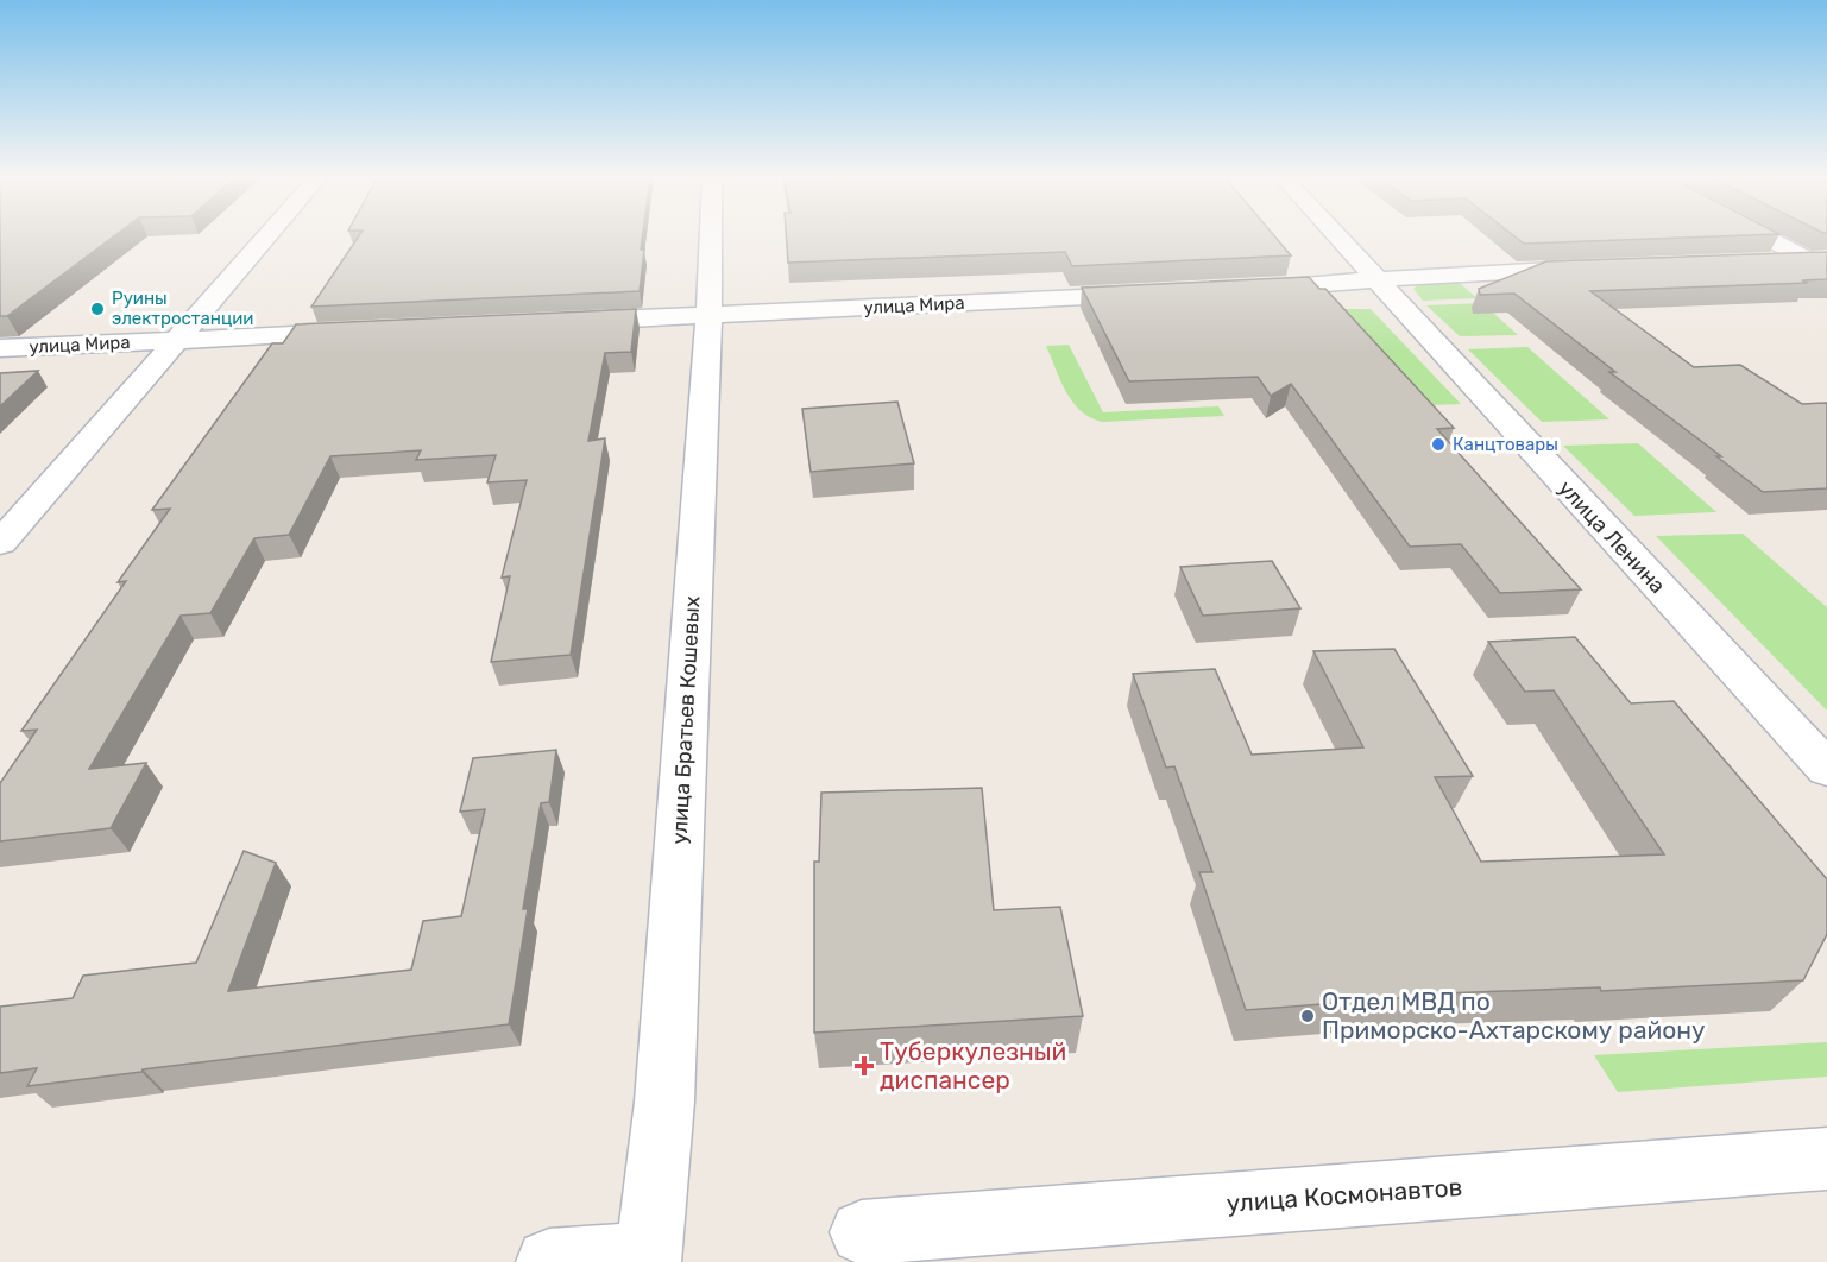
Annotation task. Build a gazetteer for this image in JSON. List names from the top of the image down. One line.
{"streets":{"street":["улица Мира","улица Ленина","улица Братьев Кошевых","улица Космонавтов"]},"crossings":[["улица Мира","улица Братьев Кошевых"]],"places":{"other":["Руины электростанции","Канцтовары","Отдел МВД по Приморско-Ахтарскому району"],"health":["Туберкулезный диспансер"]}}
